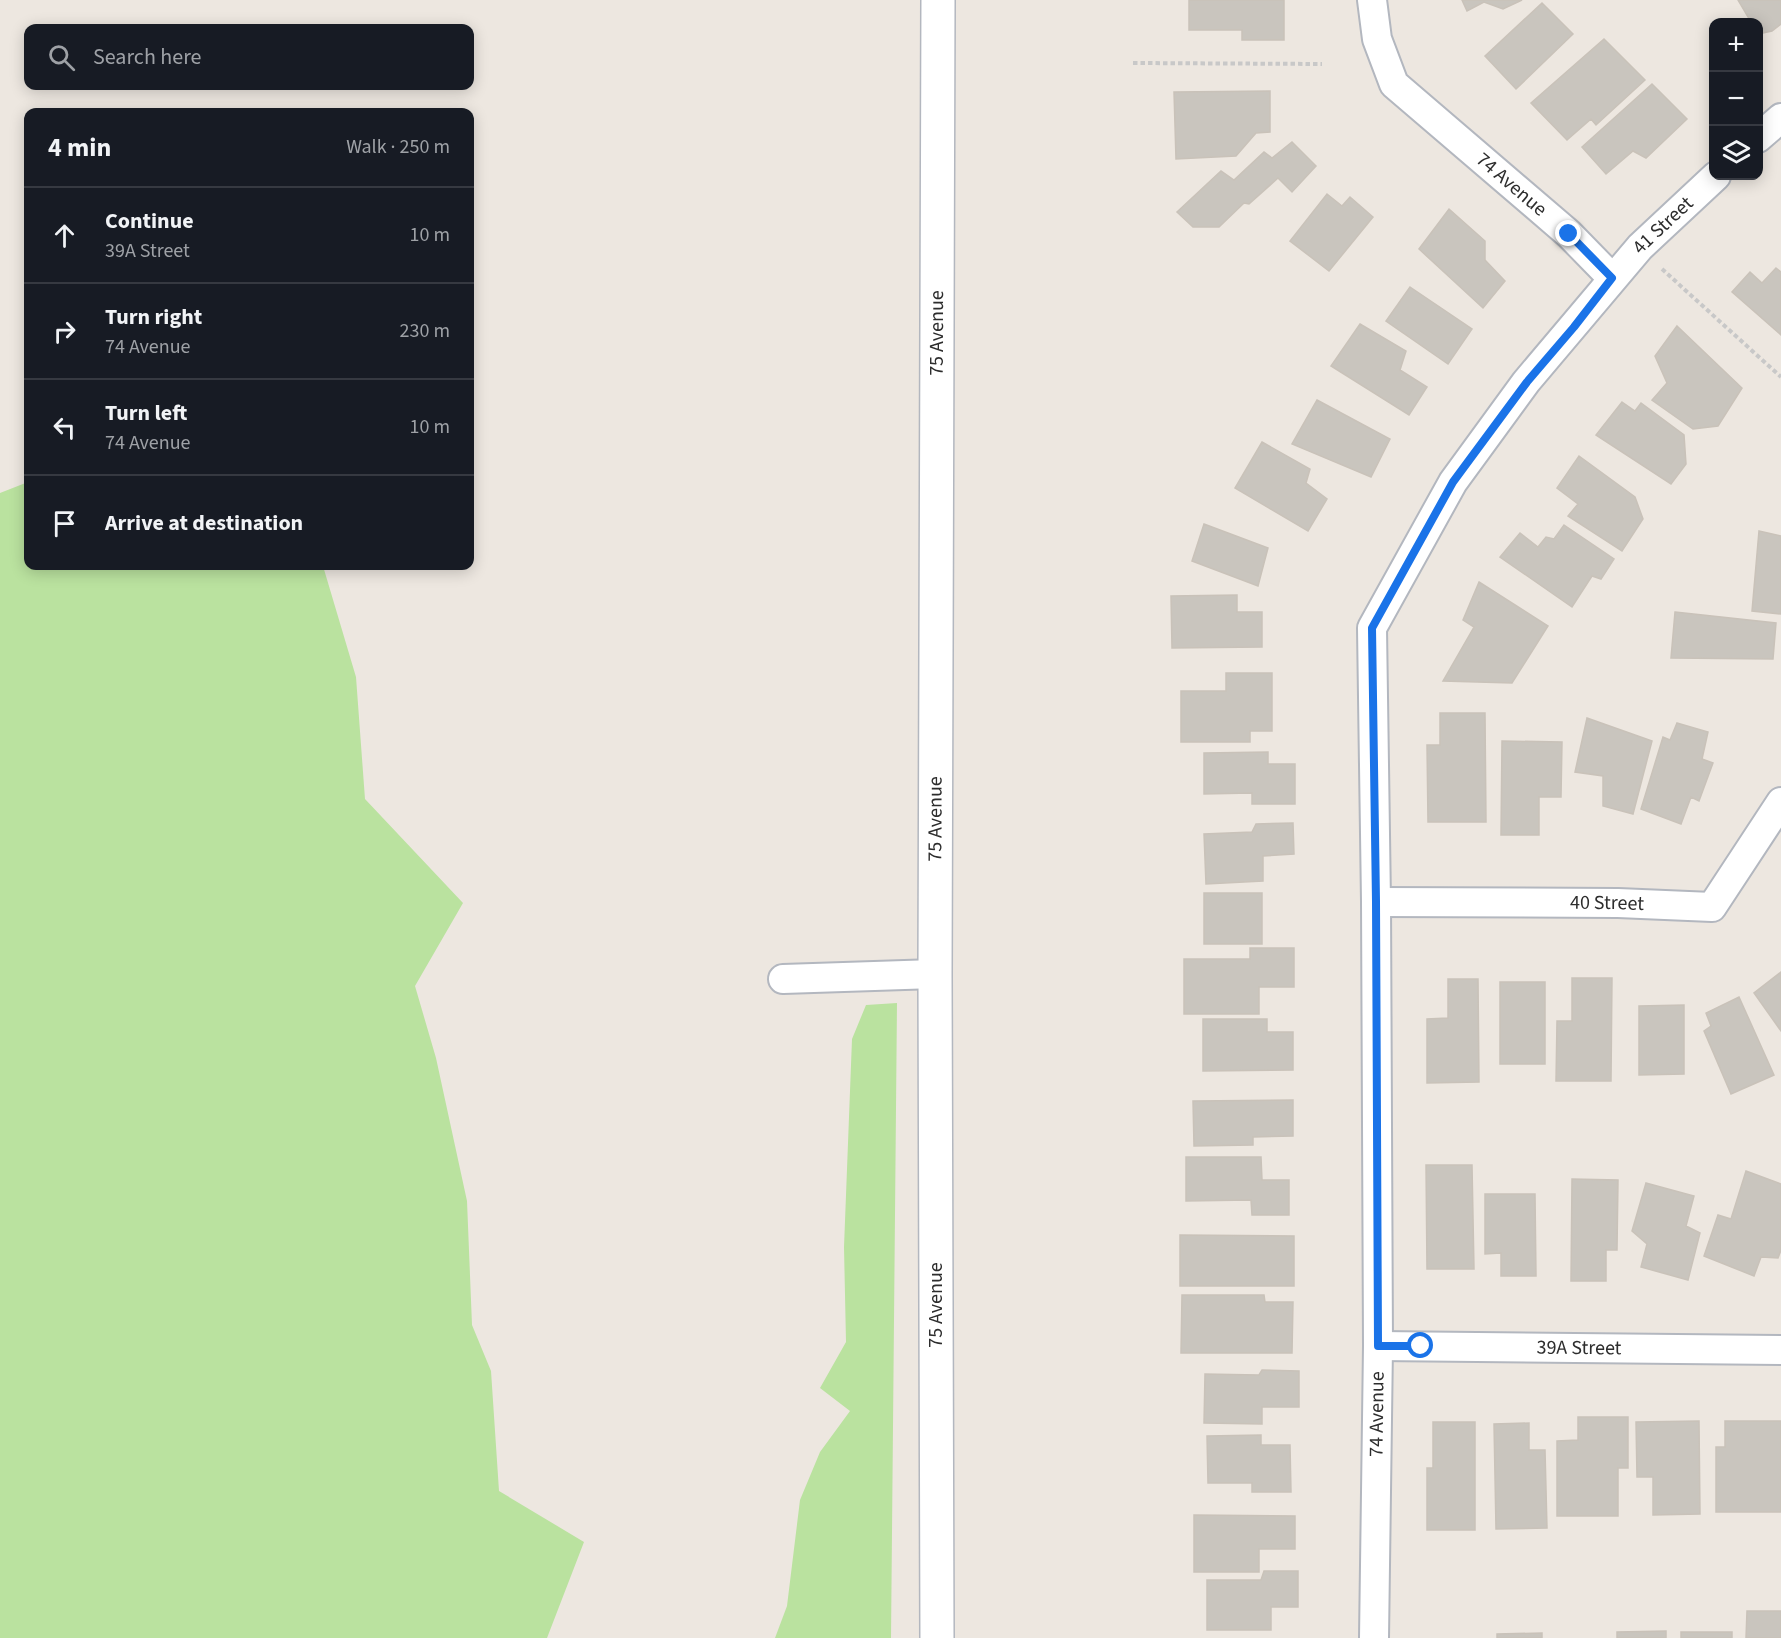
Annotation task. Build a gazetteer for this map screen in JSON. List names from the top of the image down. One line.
{"streets":{"main road":["75 Avenue"],"street":["74 Avenue","41 Street","40 Street","39A Street"]},"crossings":[["74 Avenue","41 Street"],["74 Avenue","40 Street"],["74 Avenue","39A Street"]],"page":{"map_buttons":["+","−"],"search":"Search here","heading":["4 min","Walk · 250 m"],"list":[["Continue","39A Street","10 m"],["Turn right","74 Avenue","230 m"],["Turn left","74 Avenue","10 m"],"Arrive at destination"]}}
